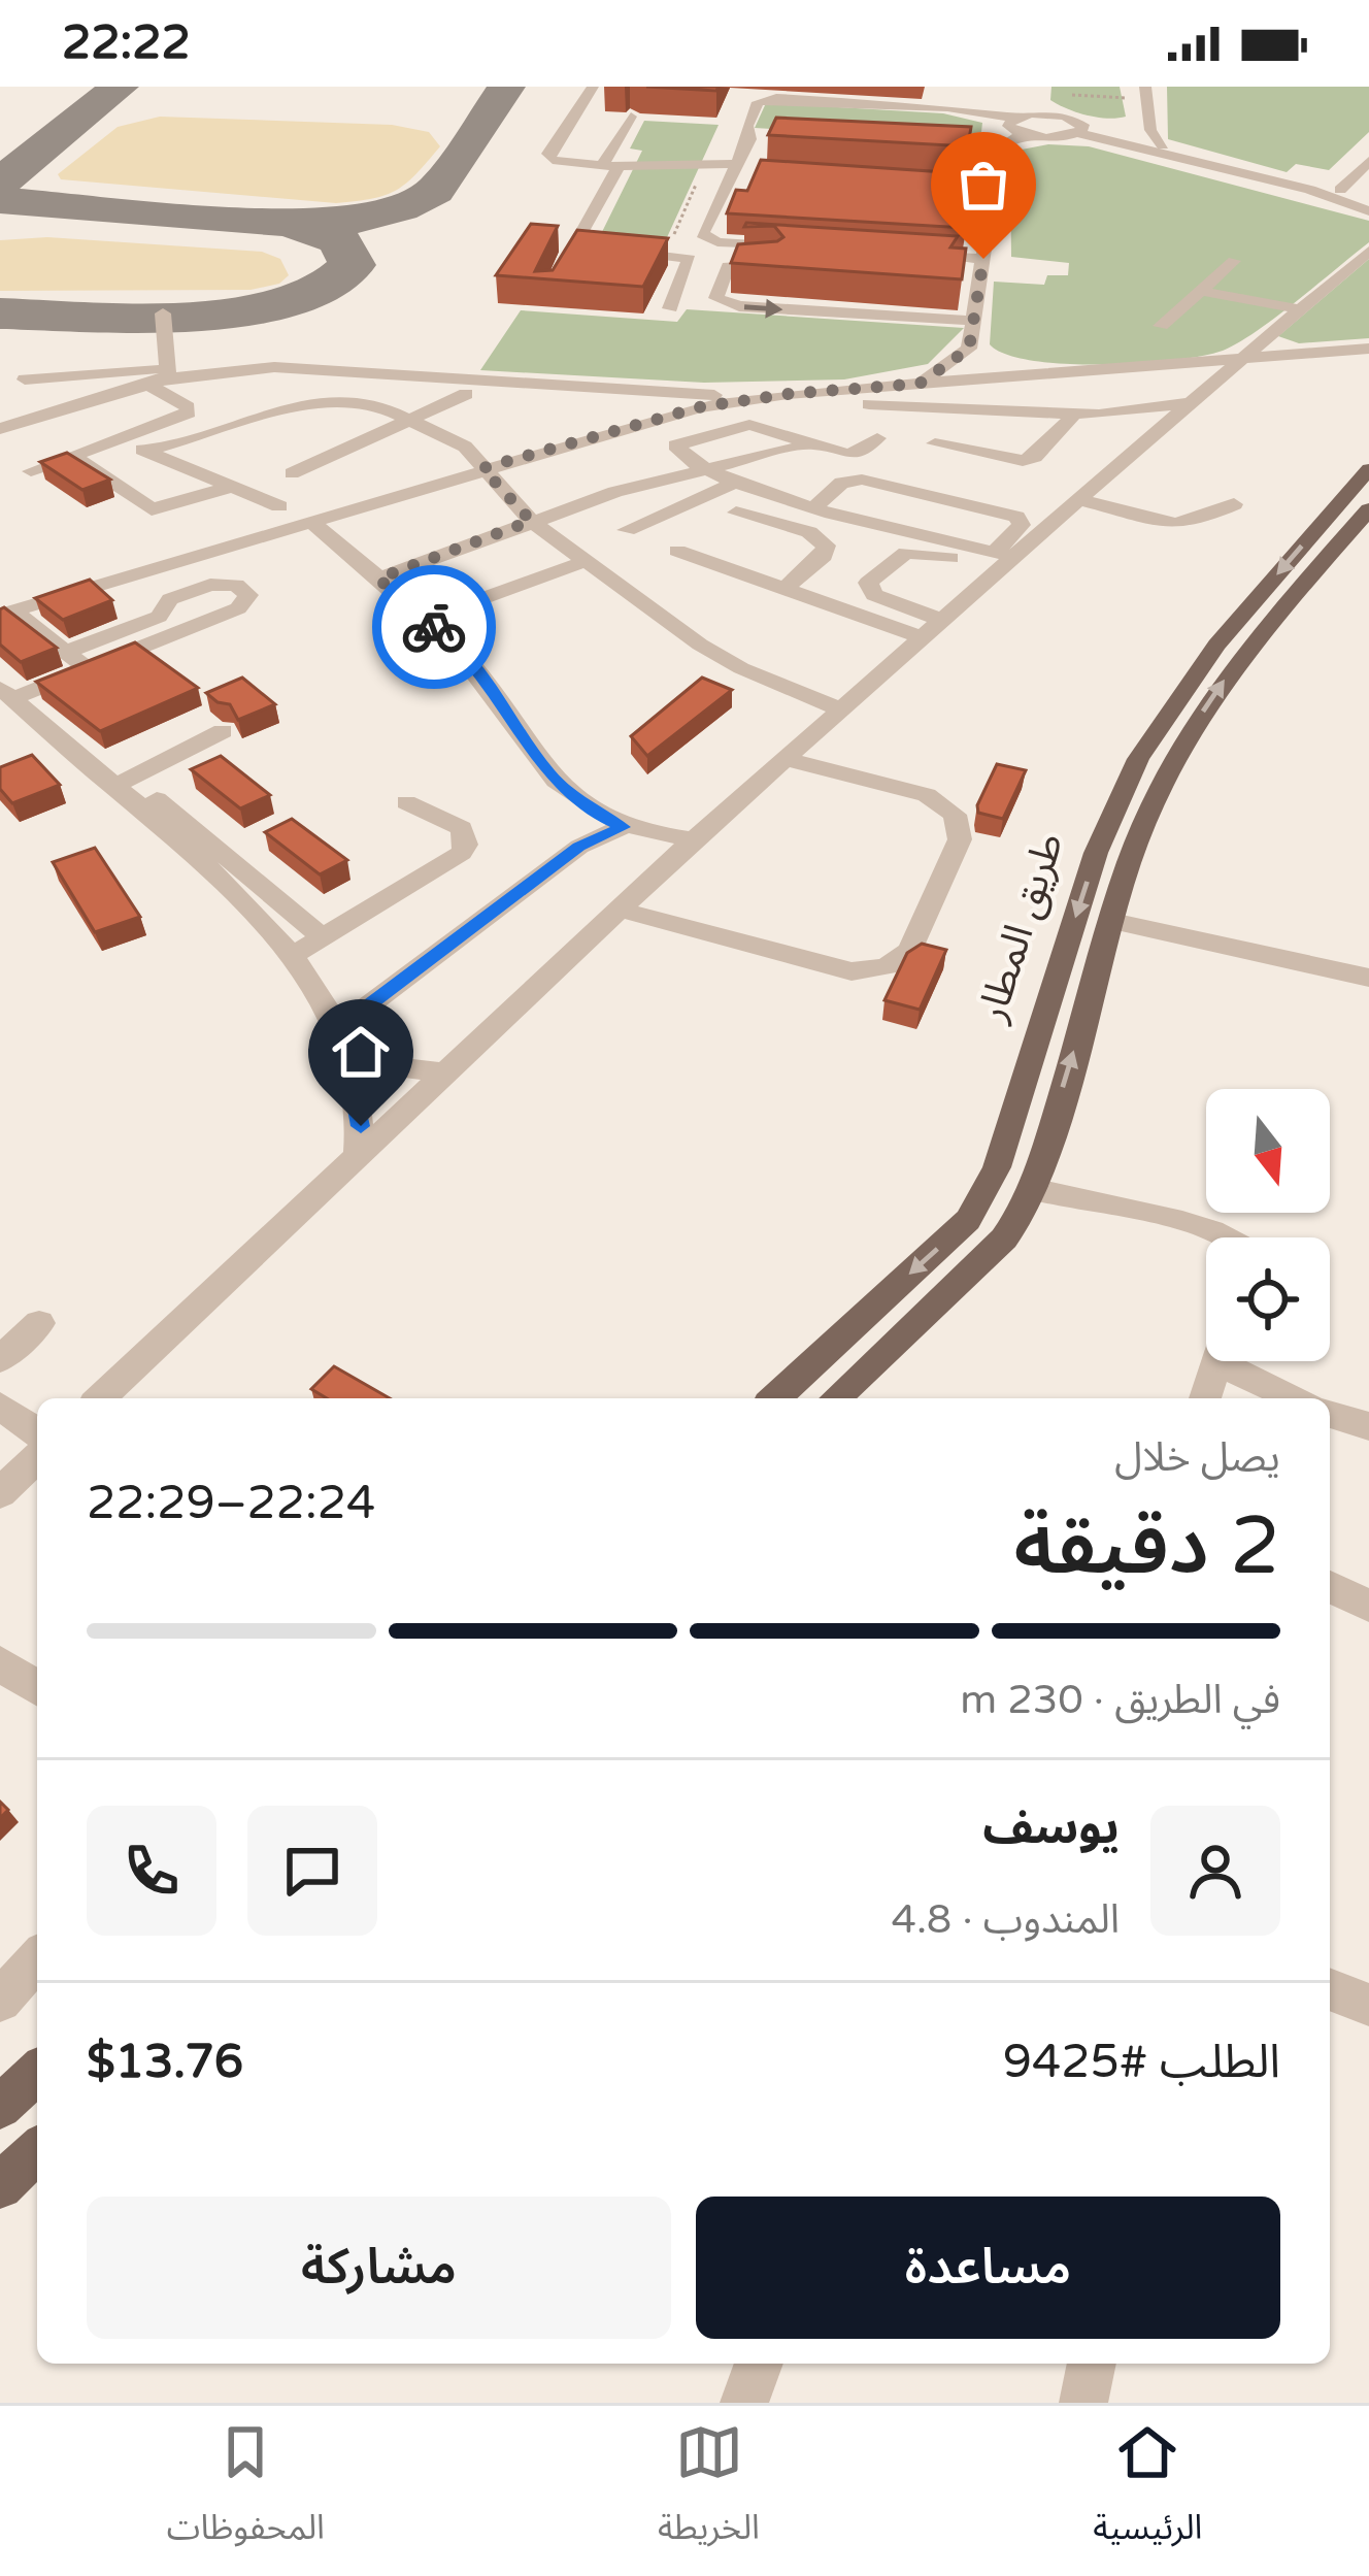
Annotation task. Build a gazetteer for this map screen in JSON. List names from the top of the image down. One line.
{"streets":{"main road":["طريق المطار"]},"north":"bottom","page":{"status":"22:22","heading":["2 دقيقة","يصل خلال","22:24–22:29"],"panel":["يوسف","المندوب · 4.8","الطلب #9425","$13.76"],"bar":"في الطريق · 230 m","buttons":["مساعدة","مشاركة"],"tabs":["الرئيسية","الخريطة","المحفوظات"]}}
